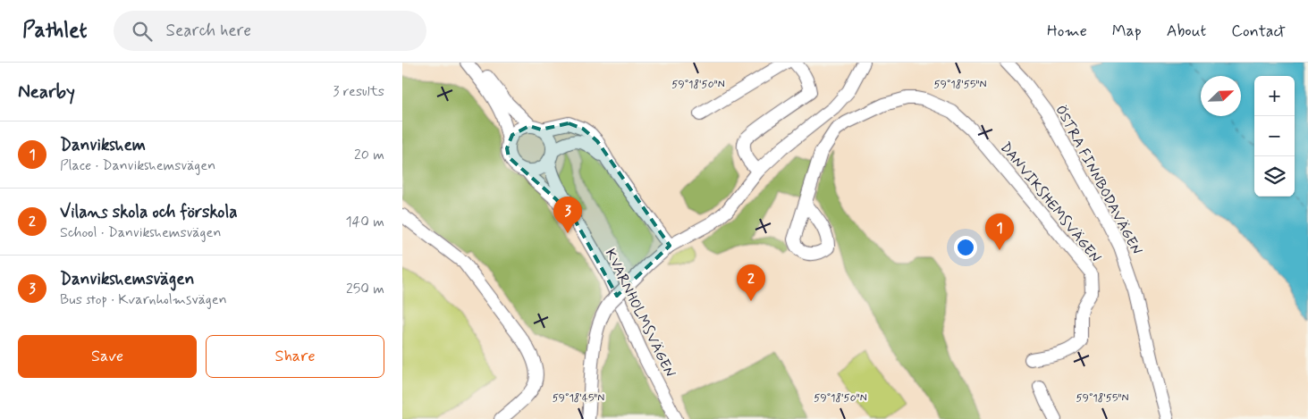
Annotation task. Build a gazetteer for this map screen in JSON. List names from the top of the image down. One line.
{"streets":{"street":["ÖSTRA FINNBODAVÄGEN","DANVIKSHEMSVÄGEN","KVARNHOLMSVÄGEN"]},"north":"top right","page":{"header":"Pathlet","search":"Search here","nav":["Home","Map","About","Contact"],"heading":["Nearby","3 results"],"map_buttons":["+","−"],"list":[{"mark":"1","name":"Danvikshem","note":"Place · Danvikshemsvägen","value":"20 m"},{"mark":"2","name":"Vilans skola och förskola","note":"School · Danvikshemsvägen","value":"140 m"},{"mark":"3","name":"Danvikshemsvägen","note":"Bus stop · Kvarnholmsvägen","value":"250 m"}],"pins":["3","1","2"],"buttons":["Save","Share"]},"coordinates":["59°18'50\"N","59°18'55\"N","59°18'45\"N"]}
